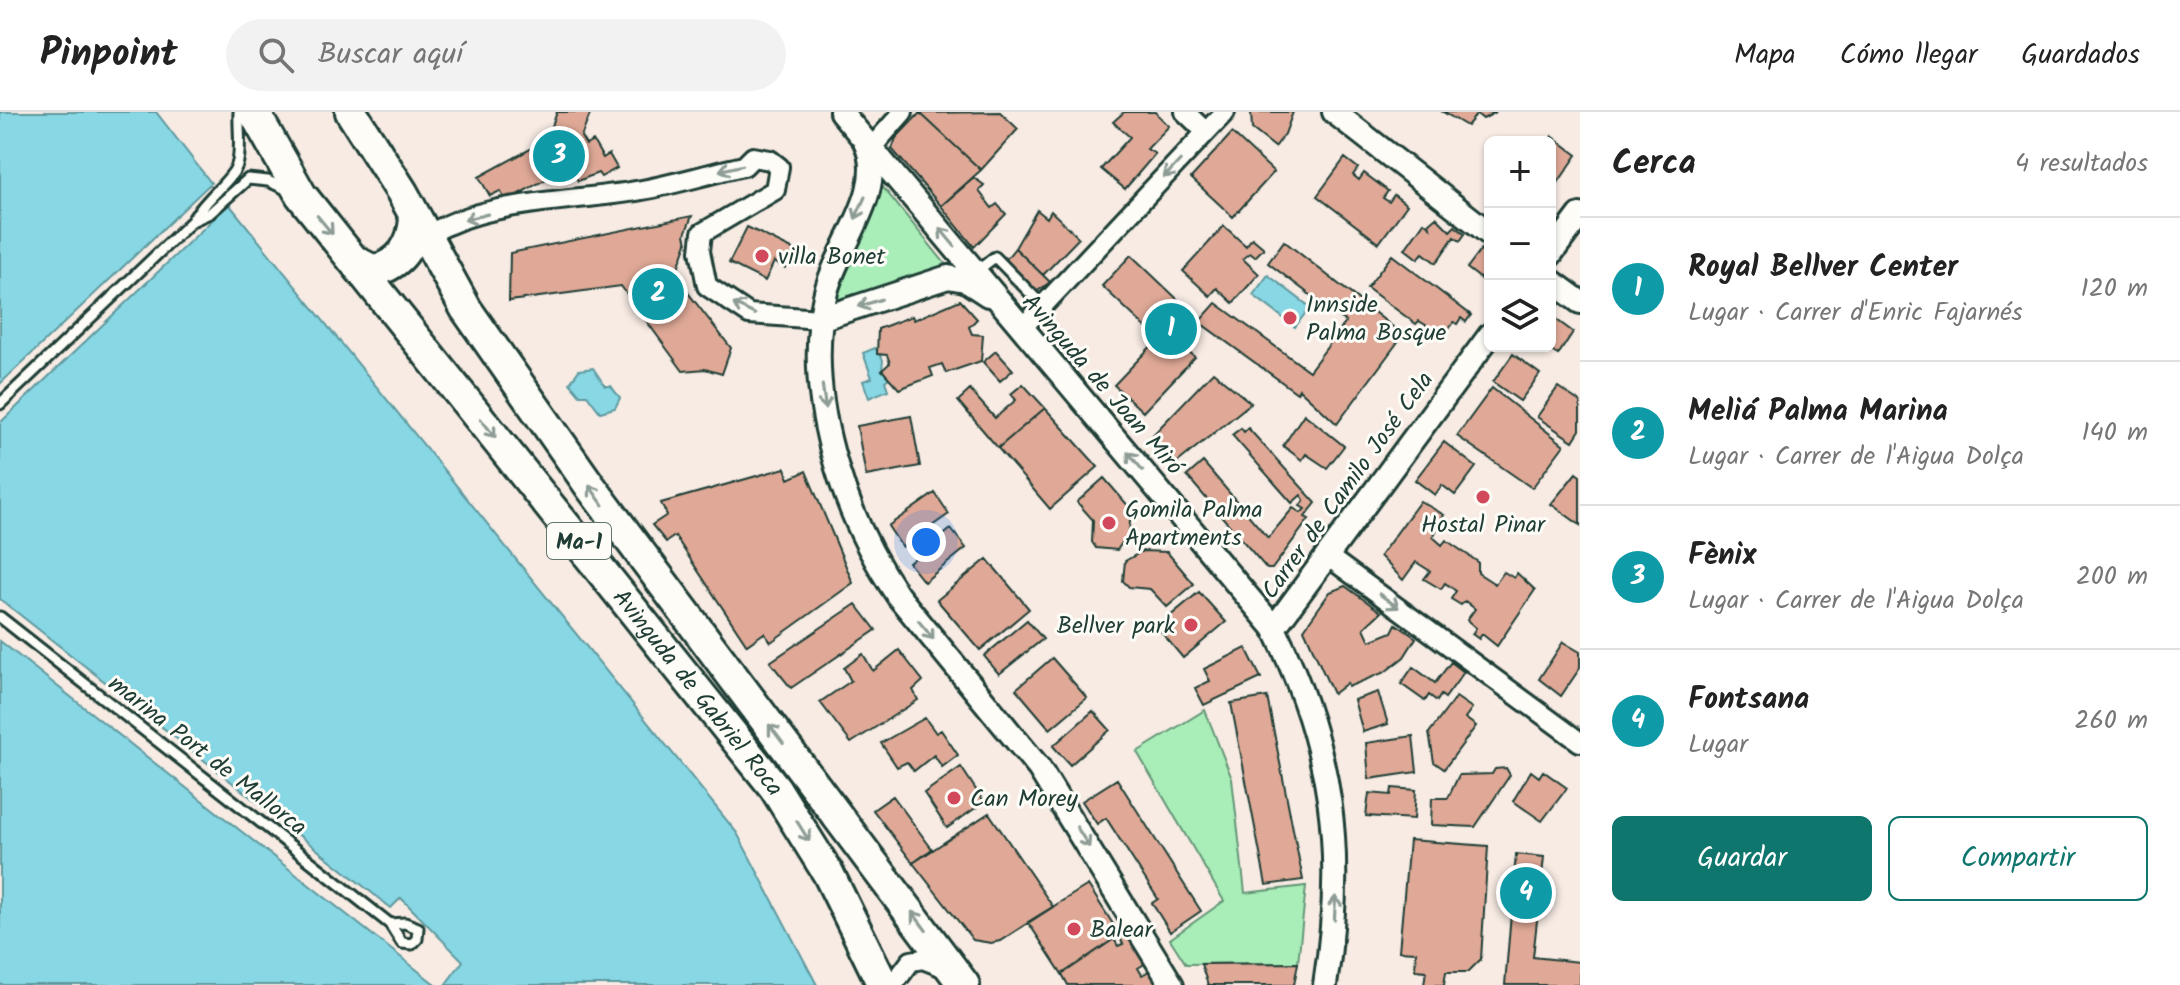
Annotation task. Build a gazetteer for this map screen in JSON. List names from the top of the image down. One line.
{"streets":{"highway":["Ma-1","Avinguda de Gabriel Roca"],"street":["Avinguda de Joan Miró","Carrer de Camilo José Cela"],"lane":["marina Port de Mallorca"]},"crossings":[["Avinguda de Joan Miró","Carrer de Camilo José Cela"]],"one_way":["Avinguda de Joan Miró"],"places":["villa Bonet","Innside Palma Bosque","Hostal Pinar","Gomila Palma Apartments","Bellver park","Can Morey","Balear"],"page":{"header":"Pinpoint","search":"Buscar aquí","nav":["Mapa","Cómo llegar","Guardados"],"heading":["Cerca","4 resultados"],"pins":["3","2","1","4"],"map_buttons":["+","−"],"list":[{"mark":"1","name":"Royal Bellver Center","note":"Lugar · Carrer d'Enric Fajarnés","value":"120 m"},{"mark":"2","name":"Meliá Palma Marina","note":"Lugar · Carrer de l'Aigua Dolça","value":"140 m"},{"mark":"3","name":"Fènix","note":"Lugar · Carrer de l'Aigua Dolça","value":"200 m"},{"mark":"4","name":"Fontsana","note":"Lugar","value":"260 m"}],"buttons":["Guardar","Compartir"]}}
